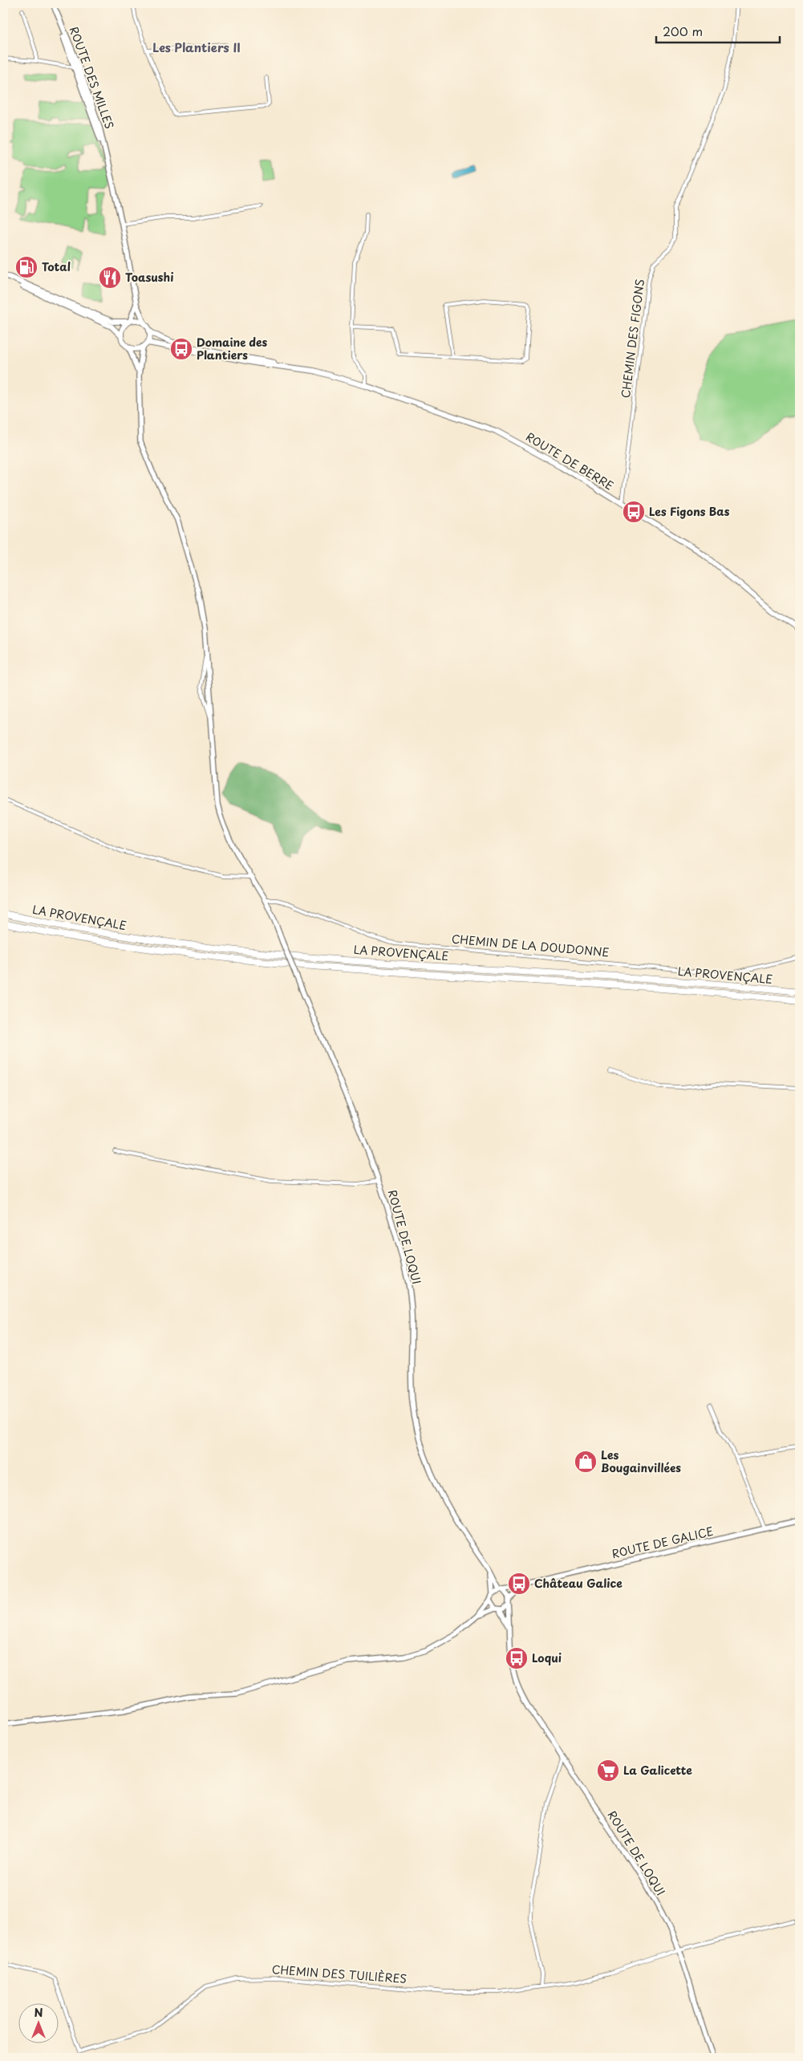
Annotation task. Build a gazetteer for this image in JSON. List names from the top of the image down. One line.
{"streets":{"highway":["LA PROVENÇALE"],"main road":["ROUTE DE BERRE"],"street":["ROUTE DES MILLES","CHEMIN DES FIGONS","CHEMIN DE LA DOUDONNE","ROUTE DE LOQUI","ROUTE DE GALICE","CHEMIN DES TUILIÈRES"]},"crossings":[["ROUTE DES MILLES","ROUTE DE BERRE"],["CHEMIN DES FIGONS","ROUTE DE BERRE"],["CHEMIN DE LA DOUDONNE","ROUTE DE LOQUI"],["ROUTE DE LOQUI","CHEMIN DES TUILIÈRES"]],"districts":["Les Plantiers II"],"places":{"fuel station":["Total"],"restaurant":["Toasushi"],"bus stop":["Domaine des Plantiers","Les Figons Bas","Château Galice","Loqui"],"shop":["Les Bougainvillées"],"supermarket":["La Galicette"]},"scale_bar":"200 m","north":"top"}
